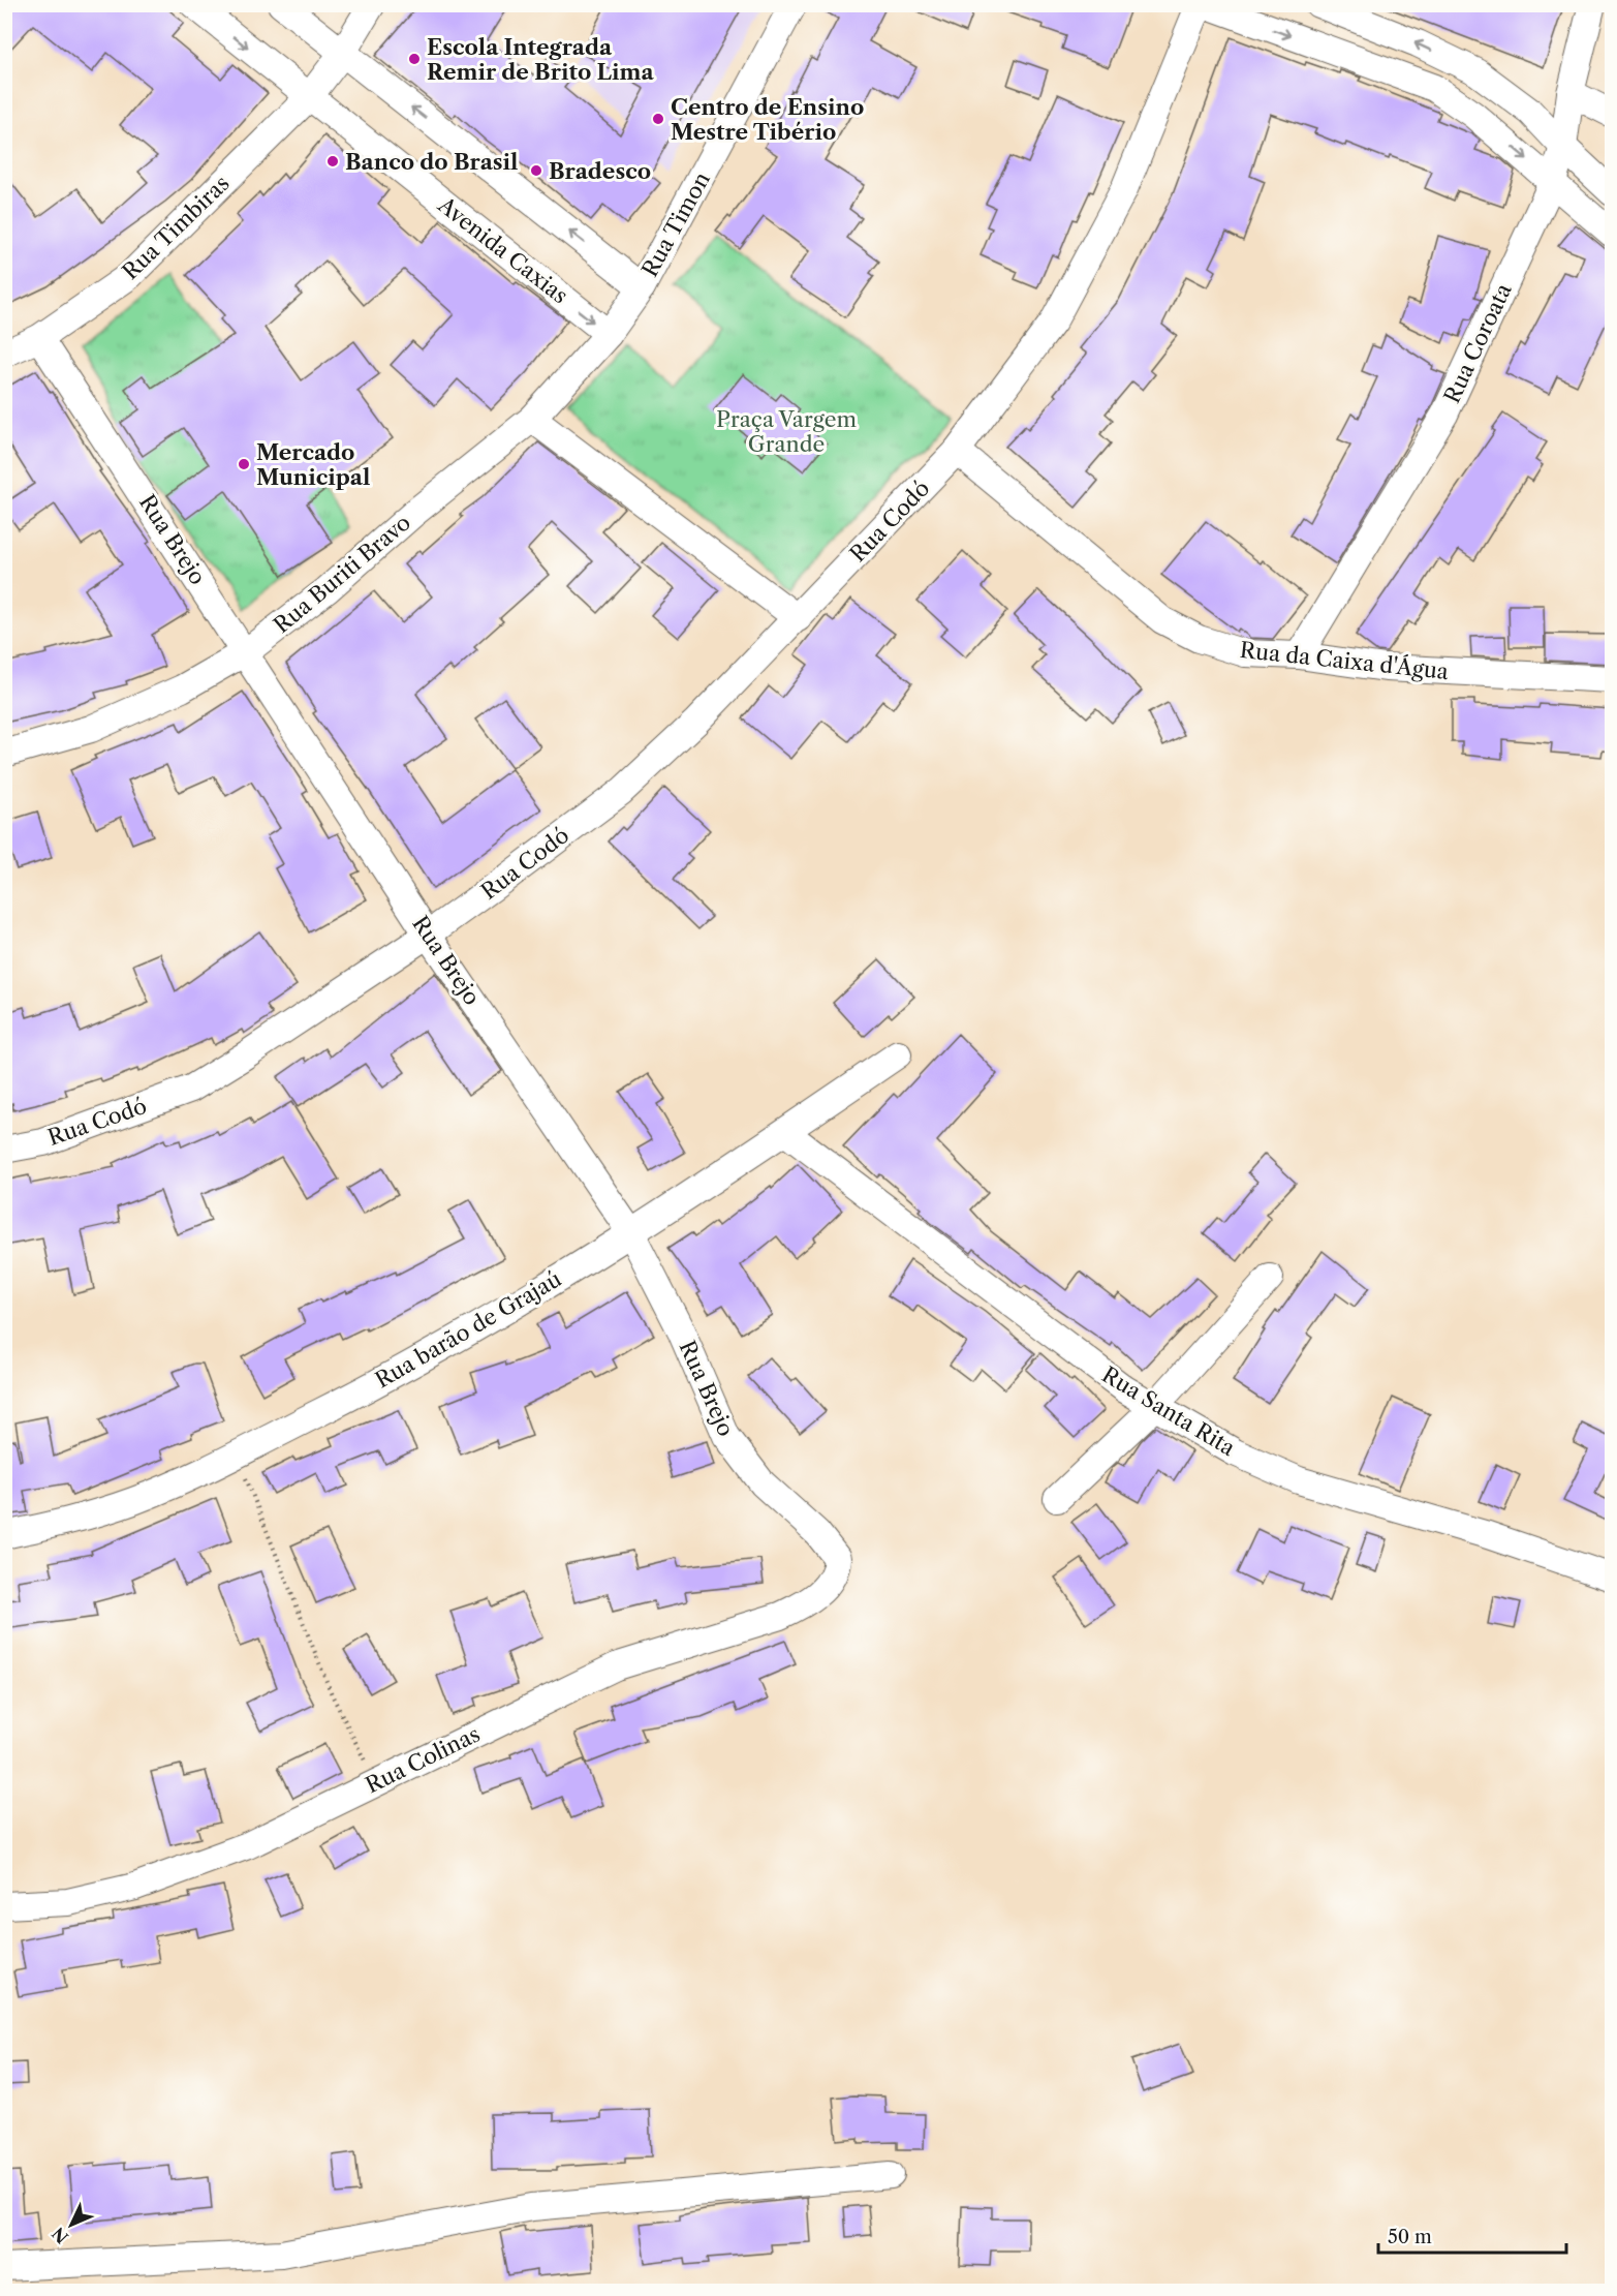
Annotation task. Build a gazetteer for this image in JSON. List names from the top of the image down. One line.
{"streets":{"street":["Rua Timon","Rua Timbiras","Avenida Caxias","Rua Coroata","Rua Codó","Rua Brejo","Rua Buriti Bravo","Rua da Caixa d'Água","Rua barão de Grajaú","Rua Santa Rita","Rua Colinas"]},"crossings":[["Rua Timon","Rua Buriti Bravo"],["Rua Timbiras","Avenida Caxias"],["Rua Timbiras","Rua Brejo"],["Avenida Caxias","Rua Buriti Bravo"],["Rua Coroata","Rua da Caixa d'Água"],["Rua Codó","Rua Brejo"],["Rua Codó","Rua da Caixa d'Água"],["Rua Brejo","Rua Buriti Bravo"],["Rua Brejo","Rua barão de Grajaú"],["Rua Brejo","Rua Colinas"],["Rua barão de Grajaú","Rua Santa Rita"]],"parks":["Praça Vargem Grande"],"places":["Escola Integrada Remir de Brito Lima","Centro de Ensino Mestre Tibério","Banco do Brasil","Bradesco","Mercado Municipal"],"scale_bar":"50 m","north":"bottom left"}
